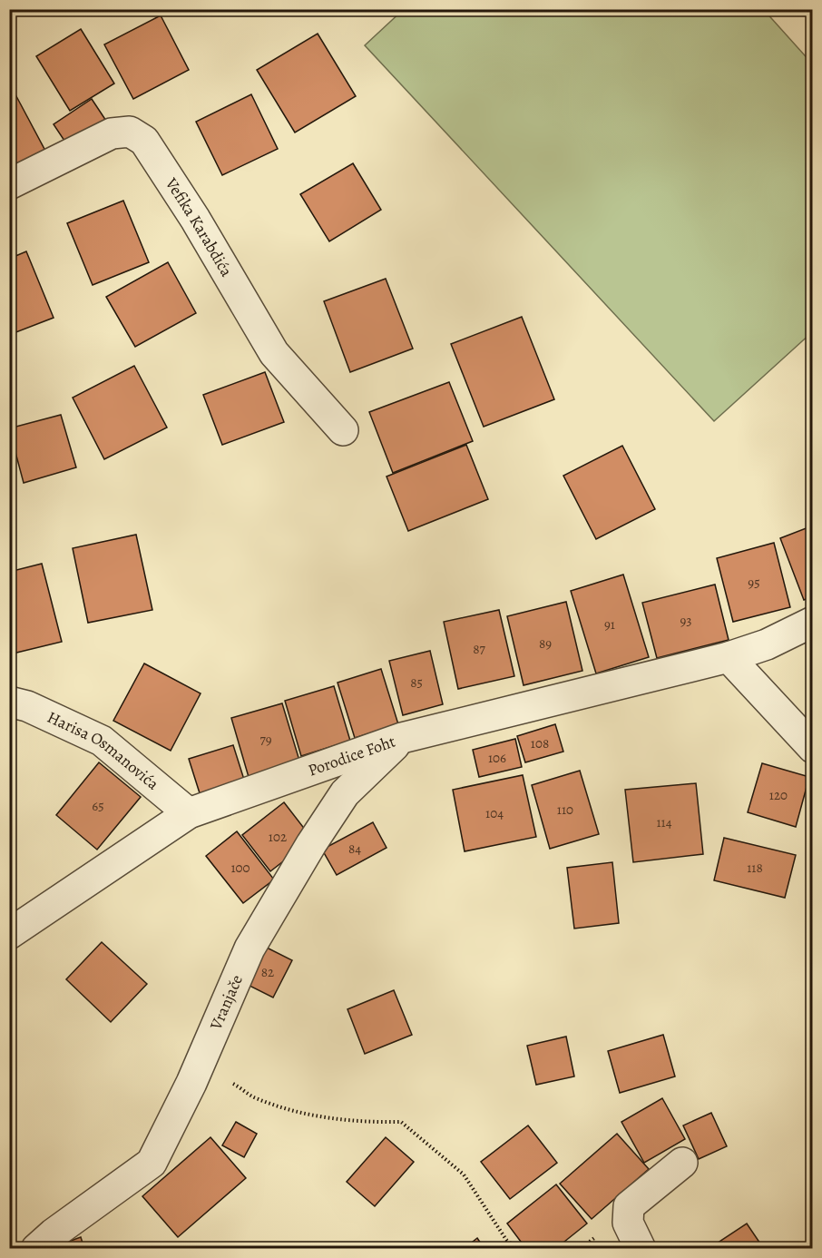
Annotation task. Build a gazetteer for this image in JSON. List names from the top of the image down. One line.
{"streets":{"street":["Vefika Karabdića","Harisa Osmanovića","Porodice Foht","Vranjače"]},"crossings":[["Harisa Osmanovića","Porodice Foht"],["Porodice Foht","Vranjače"]],"house_numbers":["95","93","91","89","87","85","79","108","106","120","65","110","104","114","102","84","100","118","82"]}
